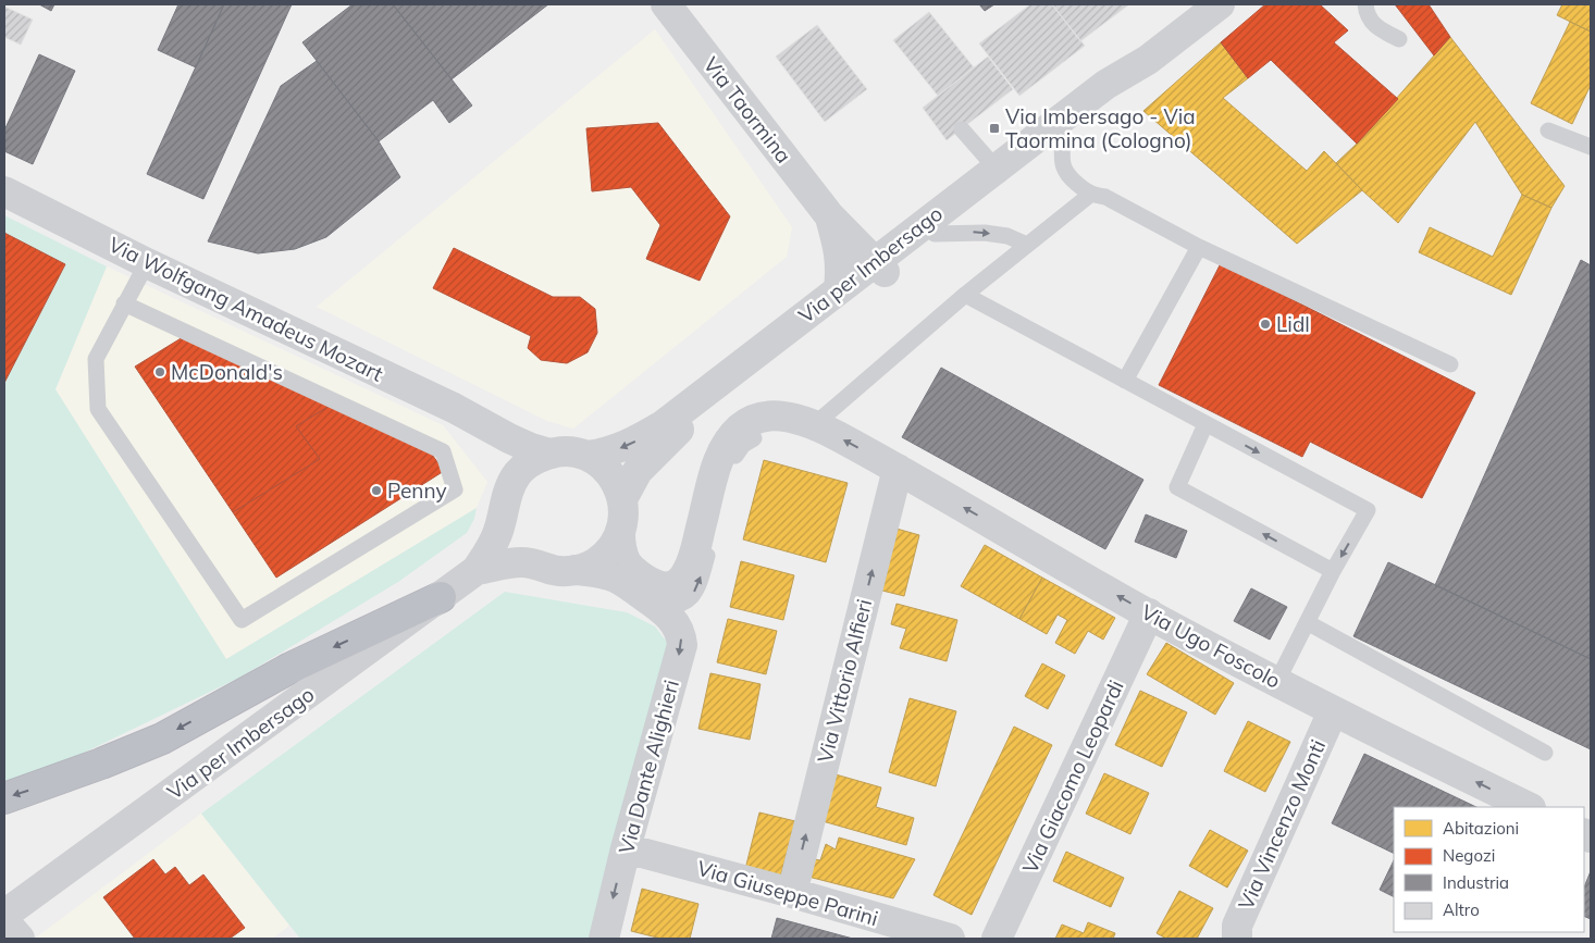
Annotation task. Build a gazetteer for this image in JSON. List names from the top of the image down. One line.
{"streets":{"main road":["Via per Imbersago"],"street":["Via Taormina","Via Wolfgang Amadeus Mozart","Via Ugo Foscolo","Via Vittorio Alfieri","Via Dante Alighieri","Via Giacomo Leopardi","Via Vincenzo Monti","Via Giuseppe Parini"]},"crossings":[["Via Taormina","Via per Imbersago"],["Via per Imbersago","Via Wolfgang Amadeus Mozart"],["Via per Imbersago","Via Dante Alighieri"],["Via Wolfgang Amadeus Mozart","Via Dante Alighieri"],["Via Ugo Foscolo","Via Vittorio Alfieri"],["Via Ugo Foscolo","Via Giacomo Leopardi"],["Via Ugo Foscolo","Via Vincenzo Monti"],["Via Vittorio Alfieri","Via Giuseppe Parini"],["Via Dante Alighieri","Via Giuseppe Parini"]],"one_way":["Via Ugo Foscolo","Via Vittorio Alfieri","Via Dante Alighieri"],"places":{"transit":["Via Imbersago - Via Taormina (Cologno)"],"other":["Lidl","McDonald's","Penny"]},"legend":["Abitazioni","Negozi","Industria","Altro"]}
